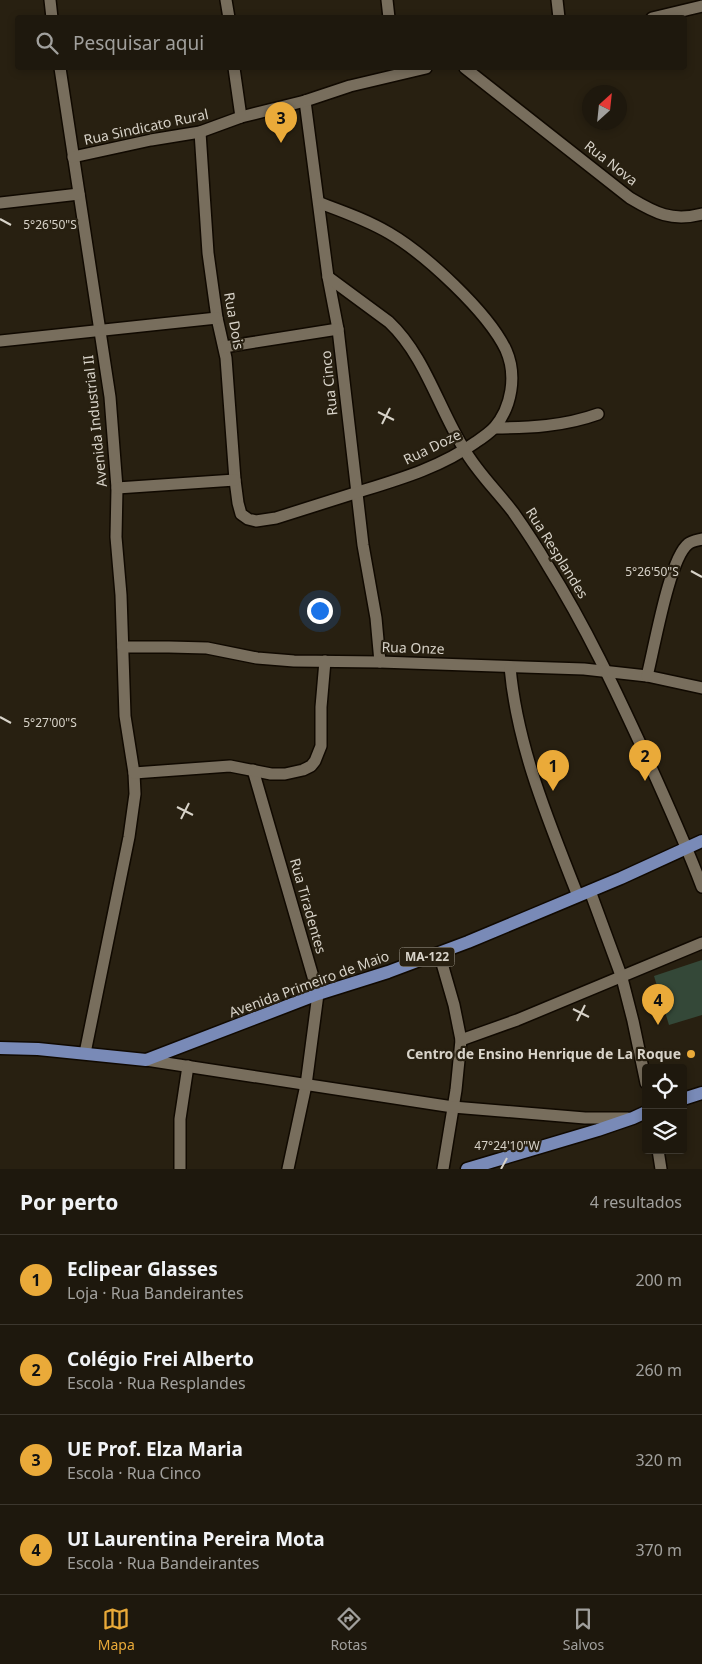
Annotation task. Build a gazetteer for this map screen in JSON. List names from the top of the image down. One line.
{"streets":{"main road":["MA-122","Avenida Primeiro de Maio"],"street":["Rua Sindicato Rural","Rua Nova","Rua Dois","Rua Cinco","Avenida Industrial II","Rua Doze","Rua Resplandes","Rua Onze","Rua Tiradentes"]},"crossings":[["Rua Sindicato Rural","Rua Dois"],["Rua Sindicato Rural","Rua Cinco"],["Rua Sindicato Rural","Avenida Industrial II"],["Rua Dois","Rua Doze"],["Rua Cinco","Rua Doze"],["Rua Cinco","Rua Resplandes"],["Rua Cinco","Rua Onze"],["Avenida Industrial II","Rua Onze"],["Avenida Industrial II","MA-122"],["Rua Doze","Rua Resplandes"],["Rua Resplandes","Rua Onze"],["Rua Resplandes","Avenida Primeiro de Maio"],["Rua Tiradentes","Avenida Primeiro de Maio"],["MA-122","Avenida Primeiro de Maio"]],"places":["Centro de Ensino Henrique de La Roque"],"north":"top right","page":{"search":"Pesquisar aqui","pins":["3","2","1","4"],"heading":["Por perto","4 resultados"],"list":[{"mark":"1","name":"Eclipear Glasses","note":"Loja · Rua Bandeirantes","value":"200 m"},{"mark":"2","name":"Colégio Frei Alberto","note":"Escola · Rua Resplandes","value":"260 m"},{"mark":"3","name":"UE Prof. Elza Maria","note":"Escola · Rua Cinco","value":"320 m"},{"mark":"4","name":"UI Laurentina Pereira Mota","note":"Escola · Rua Bandeirantes","value":"370 m"}],"nav":["Mapa","Rotas","Salvos"]},"coordinates":["5°26'50\"S","5°27'00\"S","47°24'10\"W"]}
